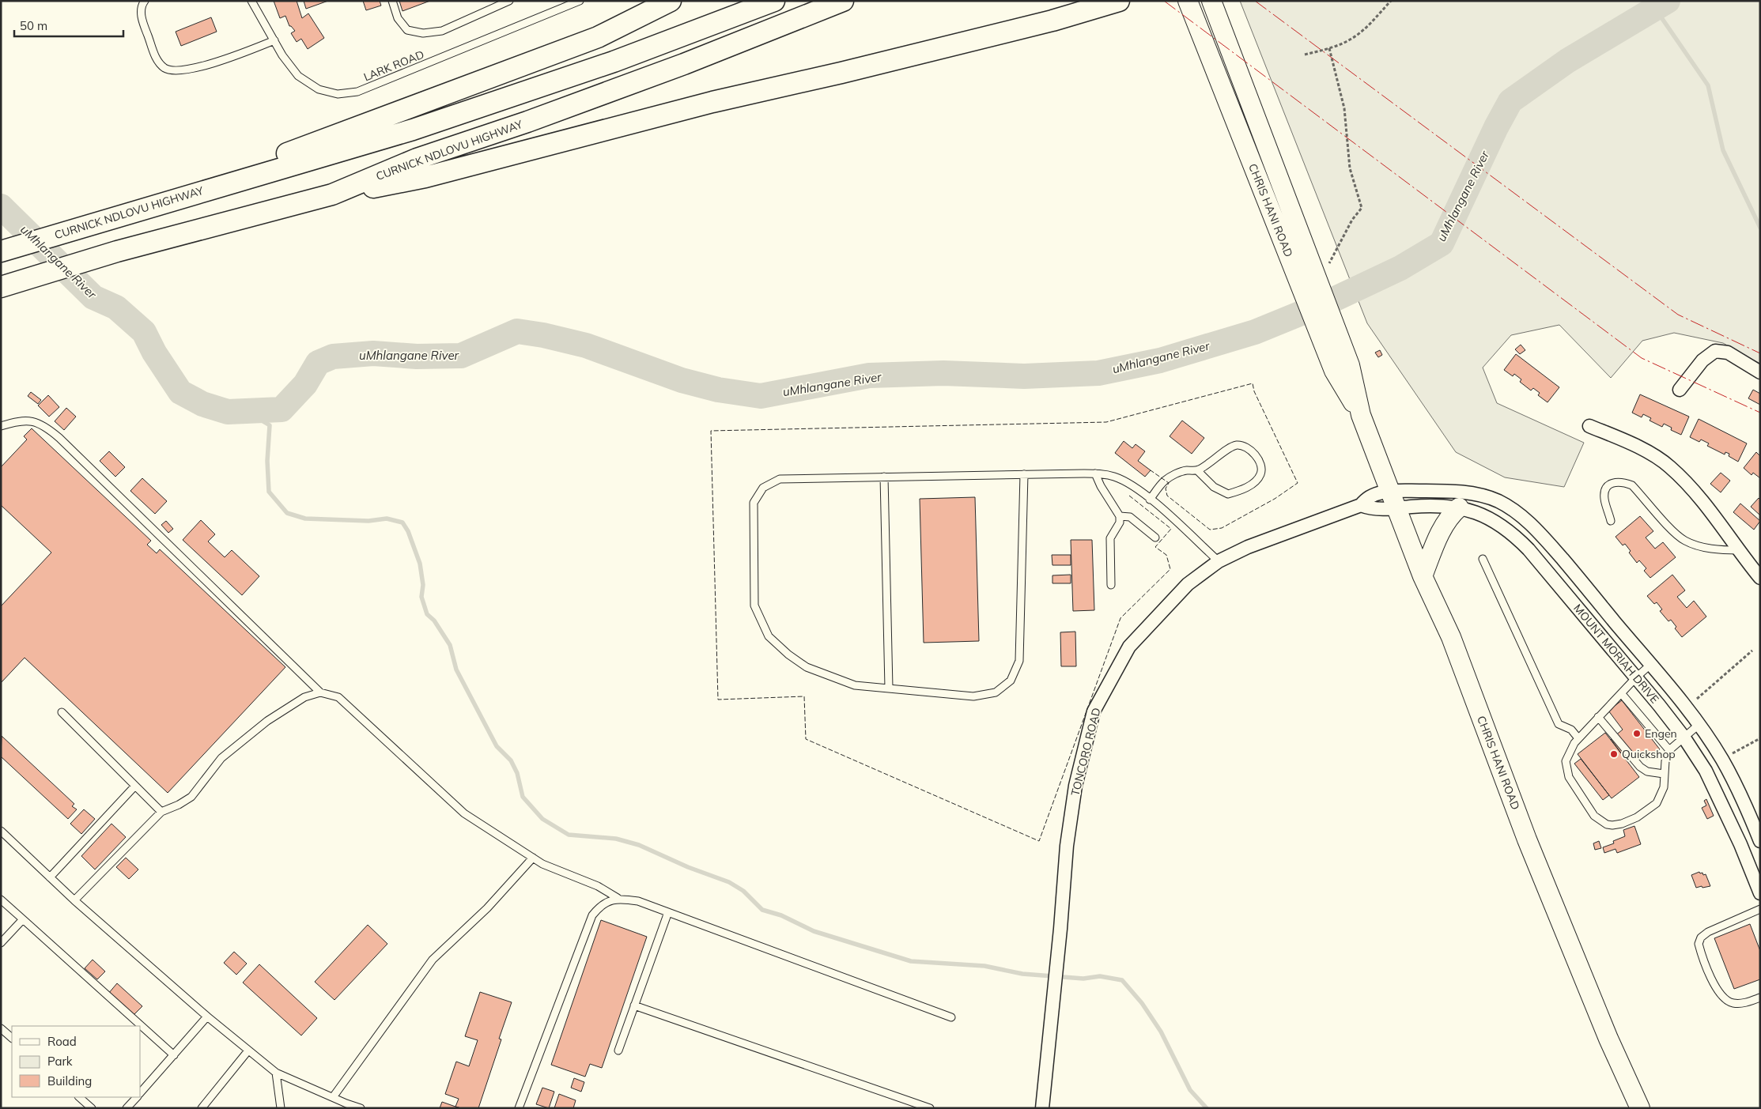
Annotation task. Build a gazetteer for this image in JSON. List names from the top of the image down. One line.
{"streets":{"main road":["CURNICK NDLOVU HIGHWAY","CHRIS HANI ROAD"],"street":["MOUNT MORIAH DRIVE","TONCORO ROAD"],"lane":["LARK ROAD"]},"crossings":[["CHRIS HANI ROAD","MOUNT MORIAH DRIVE"],["CHRIS HANI ROAD","TONCORO ROAD"],["MOUNT MORIAH DRIVE","TONCORO ROAD"]],"water":["uMhlangane River"],"places":["Engen","Quickshop"],"legend":["Road","Park","Building"],"scale_bar":"50 m"}
